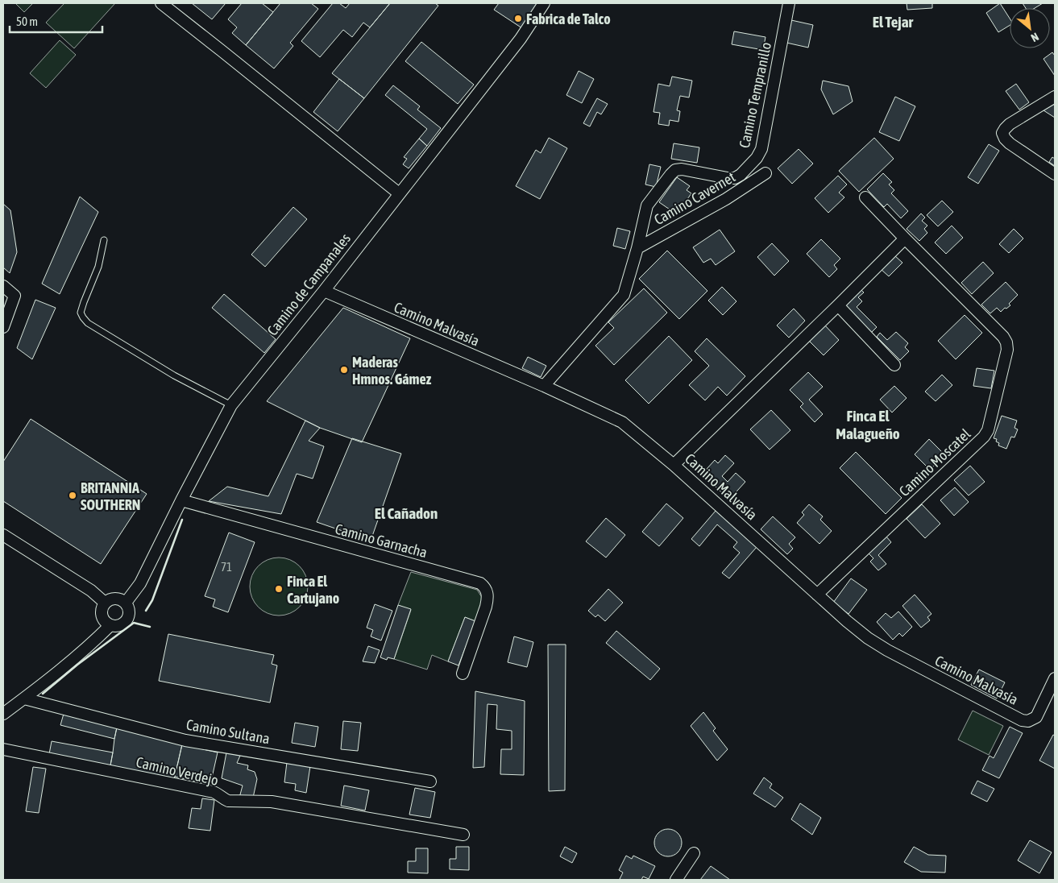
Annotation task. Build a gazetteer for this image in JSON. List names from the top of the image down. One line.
{"streets":{"street":["Camino Tempranillo","Camino Cavernet","Camino de Campanales","Camino Malvasía","Camino Moscatel","Camino Garnacha","Camino Sultana","Camino Verdejo"]},"crossings":[["Camino Tempranillo","Camino Cavernet"],["Camino Tempranillo","Camino Malvasía"],["Camino de Campanales","Camino Malvasía"],["Camino de Campanales","Camino Garnacha"],["Camino Malvasía","Camino Moscatel"]],"districts":["El Tejar","Finca El Malagueño","El Cañadon"],"places":["Fabrica de Talco","Maderas Hmnos. Gámez","BRITANNIA SOUTHERN","Finca El Cartujano"],"house_numbers":["71"],"scale_bar":"50 m","north":"bottom right"}
